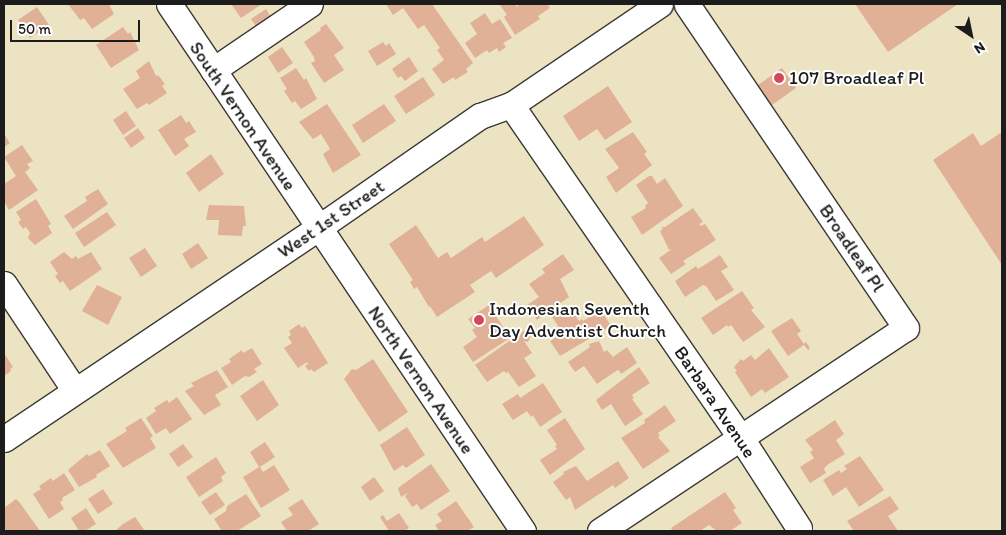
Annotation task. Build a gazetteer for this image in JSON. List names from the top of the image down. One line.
{"streets":{"street":["South Vernon Avenue","West 1st Street","Broadleaf Pl","North Vernon Avenue","Barbara Avenue"]},"crossings":[["South Vernon Avenue","West 1st Street"],["South Vernon Avenue","North Vernon Avenue"],["West 1st Street","North Vernon Avenue"],["West 1st Street","Barbara Avenue"],["Broadleaf Pl","Barbara Avenue"]],"places":["107 Broadleaf Pl","Indonesian Seventh Day Adventist Church"],"scale_bar":"50 m","north":"bottom right"}
